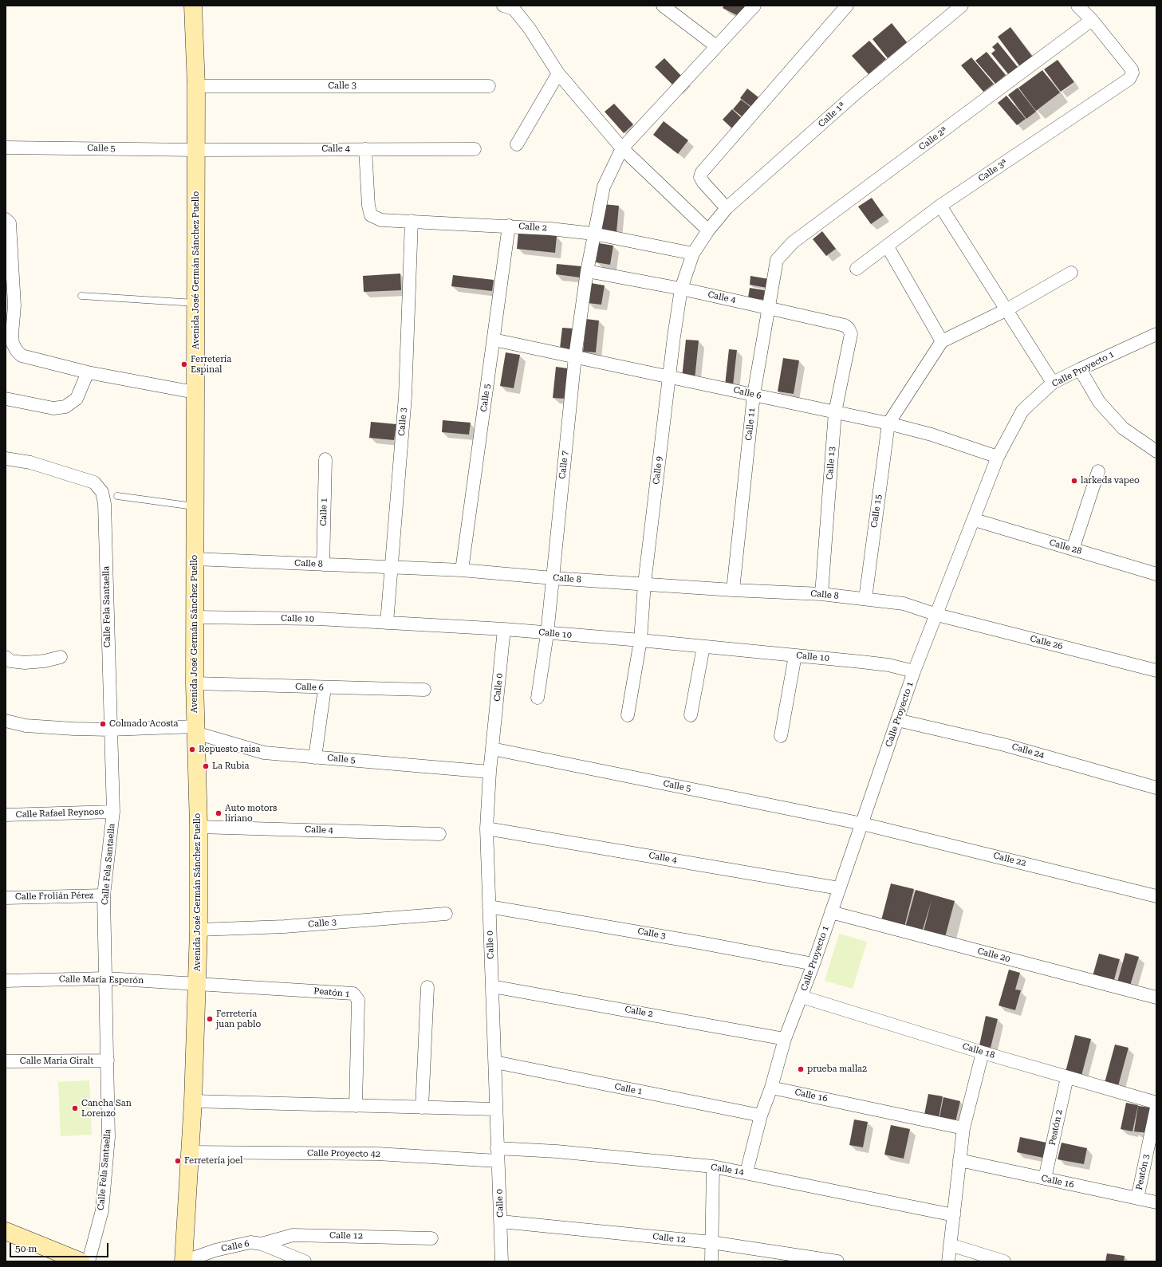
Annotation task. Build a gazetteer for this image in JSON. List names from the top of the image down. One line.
{"streets":{"main road":["Avenida José Germán Sánchez Puello"],"street":["Calle 3","Calle 1ª","Calle 2ª","Calle 5","Calle 4","Calle 3ª","Calle 2","Calle Proyecto 1","Calle 6","Calle 11","Calle 13","Calle 7","Calle 9","Calle 15","Calle 1","Calle 28","Calle 8","Calle Fela Santaella","Calle 10","Calle 26","Calle 0","Calle 24","Calle Rafael Reynoso","Calle 22","Calle Frolián Pérez","Calle 20","Calle María Esperón","Peatón 1","Calle 18","Calle María Giralt","Calle 16","Peatón 2","Calle Proyecto 42","Calle 14","Peatón 3","Calle 12"]},"crossings":[["Calle 3","Calle 2"],["Calle 3","Avenida José Germán Sánchez Puello"],["Calle 3","Calle Proyecto 1"],["Calle 3","Calle 8"],["Calle 3","Calle 10"],["Calle 3","Calle 0"],["Calle 1ª","Calle 9"],["Calle 2ª","Calle 3ª"],["Calle 2ª","Calle 11"],["Calle 5","Calle 4"],["Calle 5","Calle 2"],["Calle 5","Avenida José Germán Sánchez Puello"],["Calle 5","Calle Proyecto 1"],["Calle 5","Calle 6"],["Calle 5","Calle 8"],["Calle 5","Calle Fela Santaella"],["Calle 5","Calle 0"],["Calle 5","Calle 22"],["Calle 4","Calle 2"],["Calle 4","Avenida José Germán Sánchez Puello"],["Calle 4","Calle Proyecto 1"],["Calle 4","Calle 11"],["Calle 4","Calle 13"],["Calle 4","Calle 7"],["Calle 4","Calle 9"],["Calle 4","Calle 0"],["Calle 2","Calle Proyecto 1"],["Calle 2","Calle 7"],["Calle 2","Calle 9"],["Calle 2","Calle 0"],["Avenida José Germán Sánchez Puello","Calle 6"],["Avenida José Germán Sánchez Puello","Calle 8"],["Avenida José Germán Sánchez Puello","Calle 10"],["Avenida José Germán Sánchez Puello","Calle María Esperón"],["Avenida José Germán Sánchez Puello","Peatón 1"],["Avenida José Germán Sánchez Puello","Calle Proyecto 42"],["Calle Proyecto 1","Calle 6"],["Calle Proyecto 1","Calle 1"],["Calle Proyecto 1","Calle 28"],["Calle Proyecto 1","Calle 8"],["Calle Proyecto 1","Calle 10"],["Calle Proyecto 1","Calle 26"],["Calle Proyecto 1","Calle 24"],["Calle Proyecto 1","Calle 22"],["Calle Proyecto 1","Calle 20"],["Calle Proyecto 1","Calle 18"],["Calle Proyecto 1","Calle 16"],["Calle Proyecto 1","Calle 14"],["Calle 6","Calle 11"],["Calle 6","Calle 13"],["Calle 6","Calle 7"],["Calle 6","Calle 9"],["Calle 6","Calle 15"],["Calle 6","Calle 12"],["Calle 11","Calle 8"],["Calle 13","Calle 8"],["Calle 7","Calle 8"],["Calle 7","Calle 10"],["Calle 9","Calle 8"],["Calle 9","Calle 10"],["Calle 15","Calle 8"],["Calle 1","Calle 8"],["Calle 1","Calle 0"],["Calle 8","Calle 26"],["Calle Fela Santaella","Calle Rafael Reynoso"],["Calle Fela Santaella","Calle Frolián Pérez"],["Calle Fela Santaella","Calle María Esperón"],["Calle Fela Santaella","Calle María Giralt"],["Calle 10","Calle 0"],["Calle 0","Calle Proyecto 42"],["Calle 0","Calle 14"],["Calle 0","Calle 12"],["Calle María Esperón","Peatón 1"],["Calle 18","Peatón 2"],["Calle 16","Peatón 2"],["Calle 16","Peatón 3"]],"places":["Ferretería Espinal","larkeds vapeo","Colmado Acosta","Repuesto raisa","La Rubia","Auto motors liriano","Ferretería juan pablo","prueba malla2","Cancha San Lorenzo","Ferretería joel"],"scale_bar":"50 m"}
